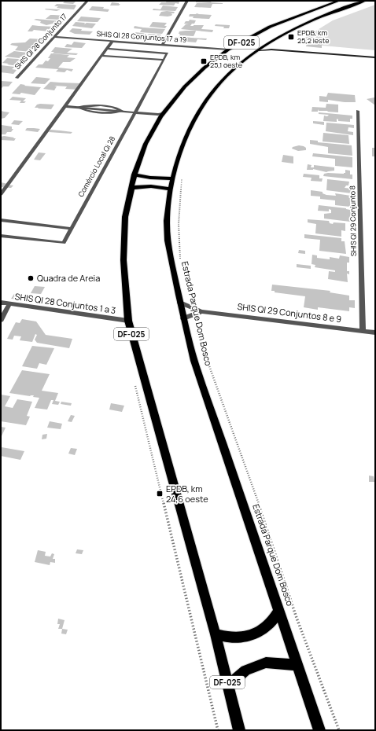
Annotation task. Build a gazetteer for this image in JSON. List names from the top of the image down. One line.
{"streets":{"main road":["DF-025","Estrada Parque Dom Bosco"],"street":["SHIS QI 28 Conjuntos 17 a 19","SHIS QI 28 Conjunto 17","Comércio Local Qi 28","SHIS QI 29 Conjunto 8","SHIS QI 28 Conjuntos 1 a 3","SHIS QI 29 Conjuntos 8 e 9"]},"crossings":[["SHIS QI 28 Conjuntos 17 a 19","SHIS QI 28 Conjunto 17"],["SHIS QI 28 Conjuntos 17 a 19","DF-025"],["DF-025","SHIS QI 28 Conjuntos 1 a 3"],["SHIS QI 29 Conjunto 8","SHIS QI 29 Conjuntos 8 e 9"],["SHIS QI 29 Conjuntos 8 e 9","Estrada Parque Dom Bosco"]],"places":{"transit":["EPDB, km 25,2 leste","EPDB, km 25,1 oeste","EPDB, km 24,6 oeste"],"other":["Quadra de Areia"]}}
